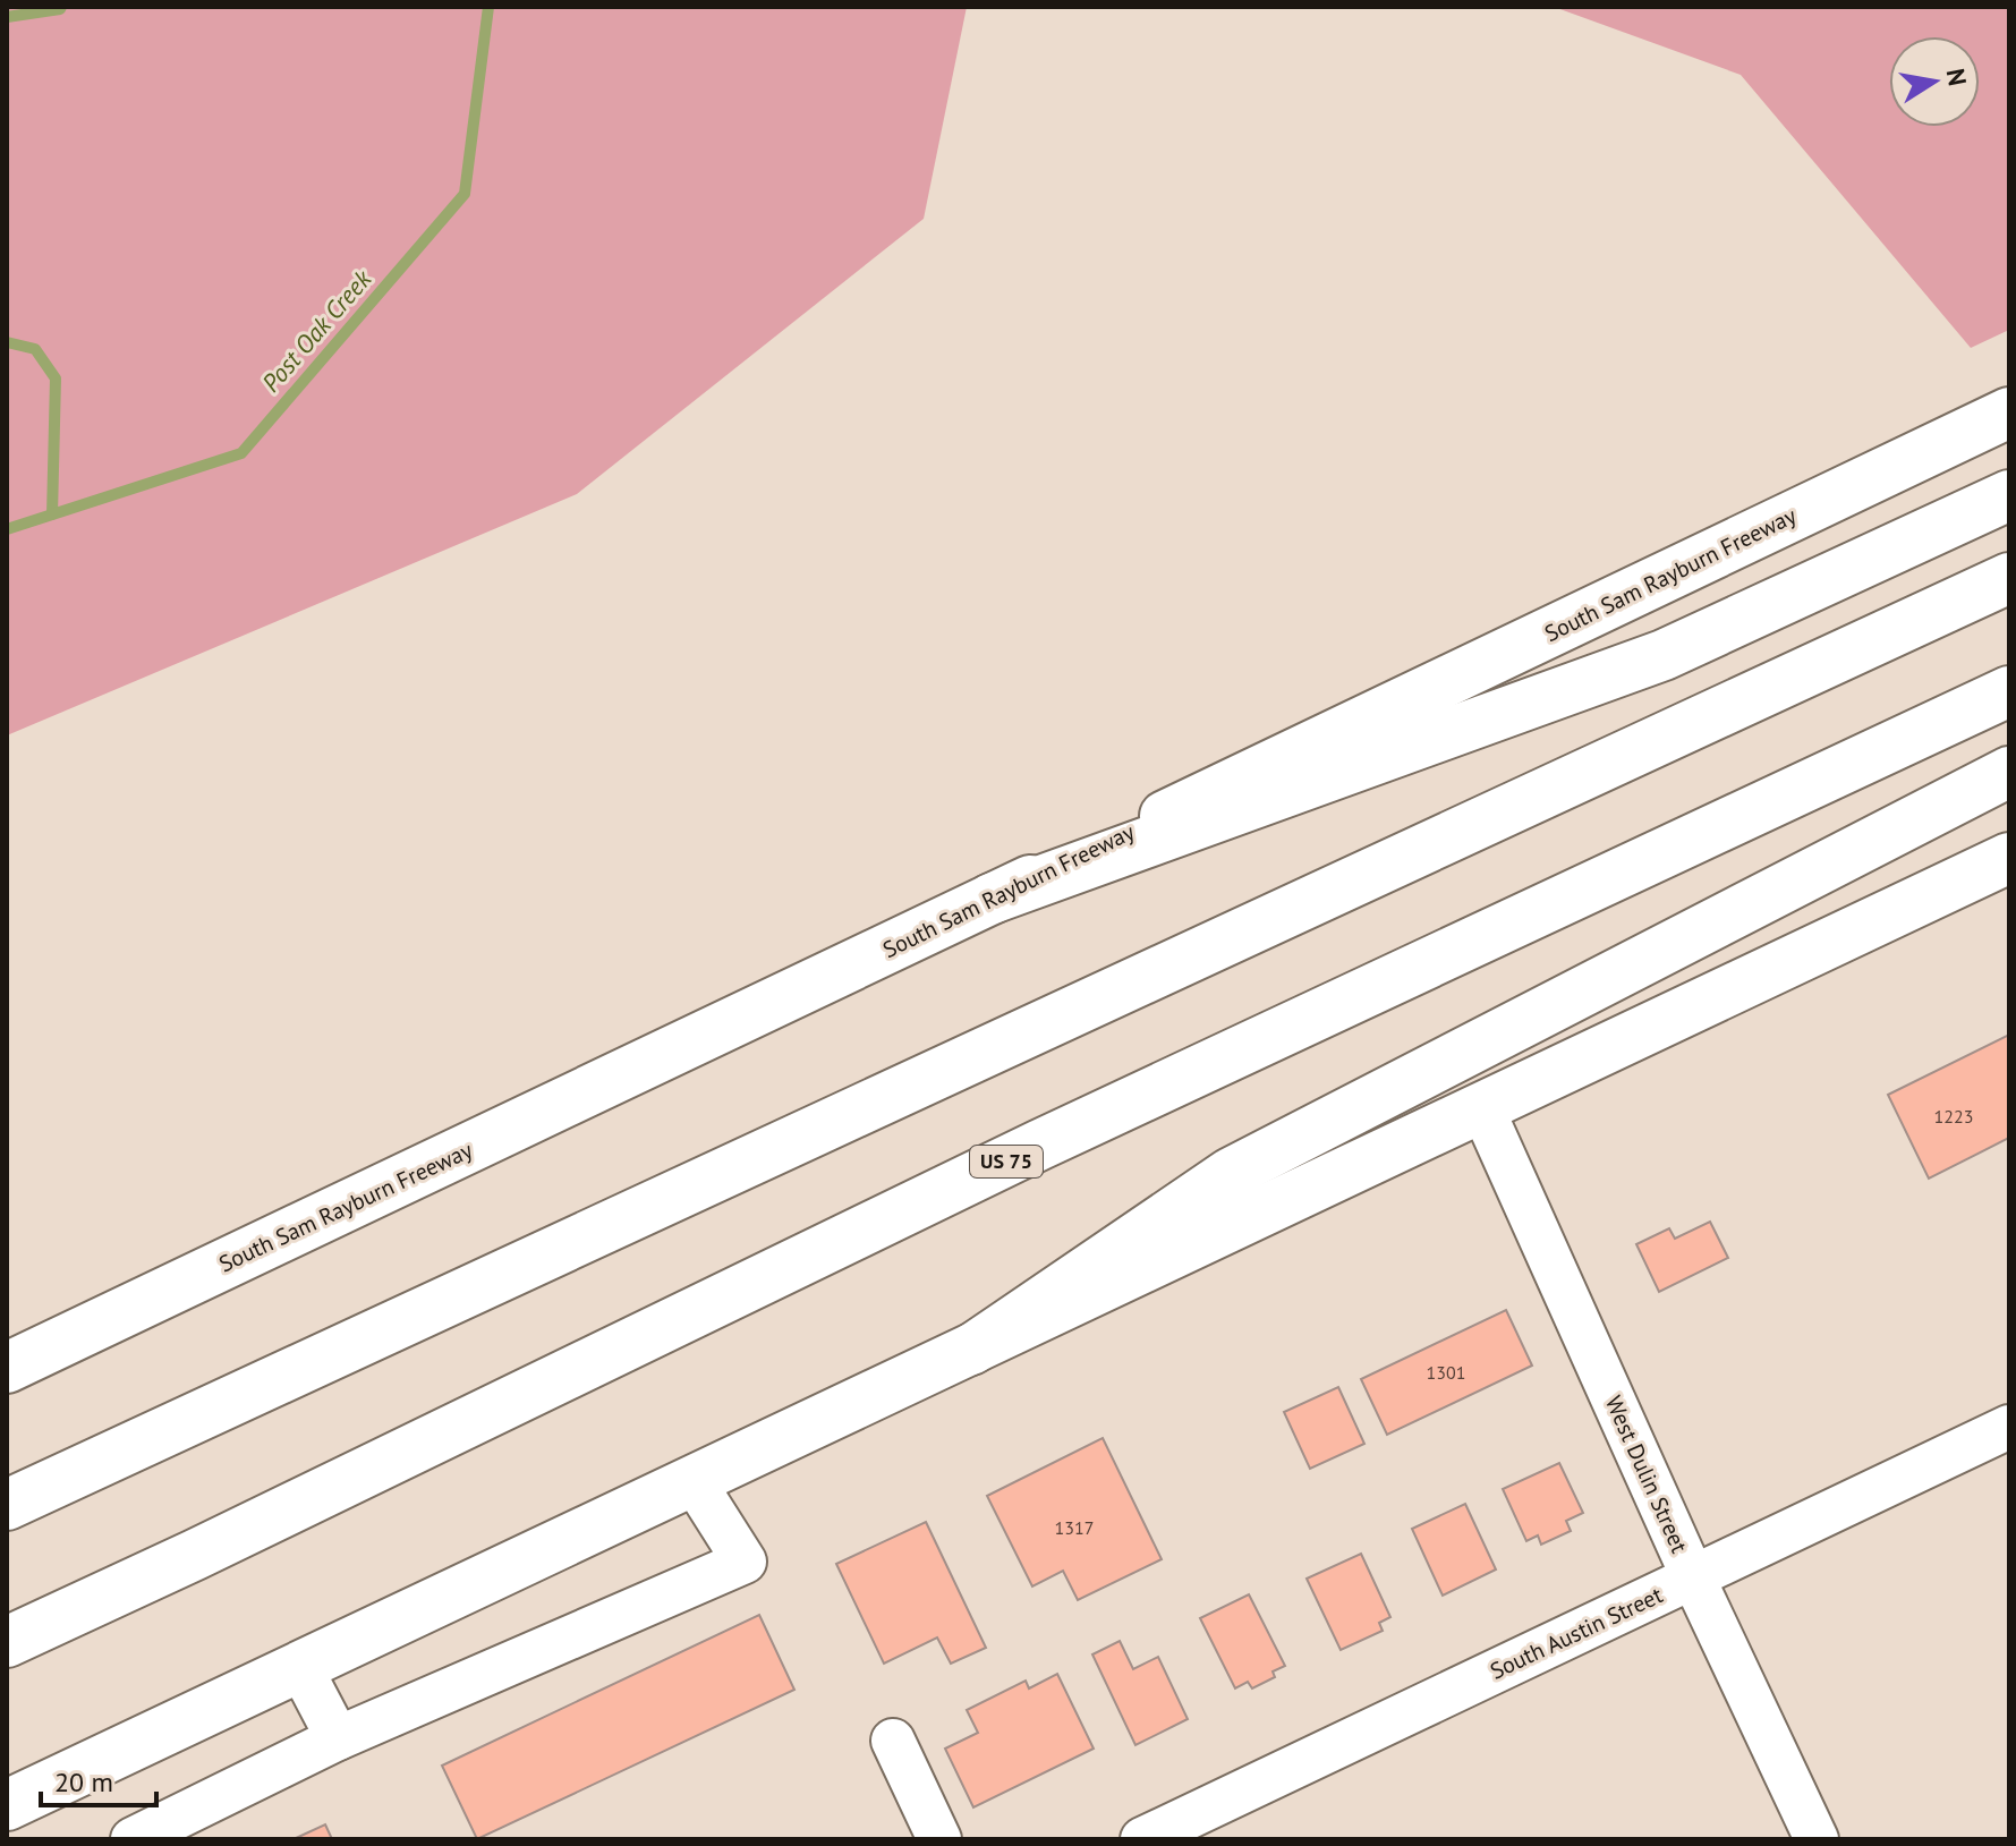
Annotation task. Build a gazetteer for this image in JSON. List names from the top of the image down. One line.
{"streets":{"main road":["South Sam Rayburn Freeway","US 75"],"street":["West Dulin Street","South Austin Street"]},"crossings":[["West Dulin Street","South Austin Street"]],"water":["Post Oak Creek"],"house_numbers":["1223","1301","1317"],"scale_bar":"20 m","north":"right"}
